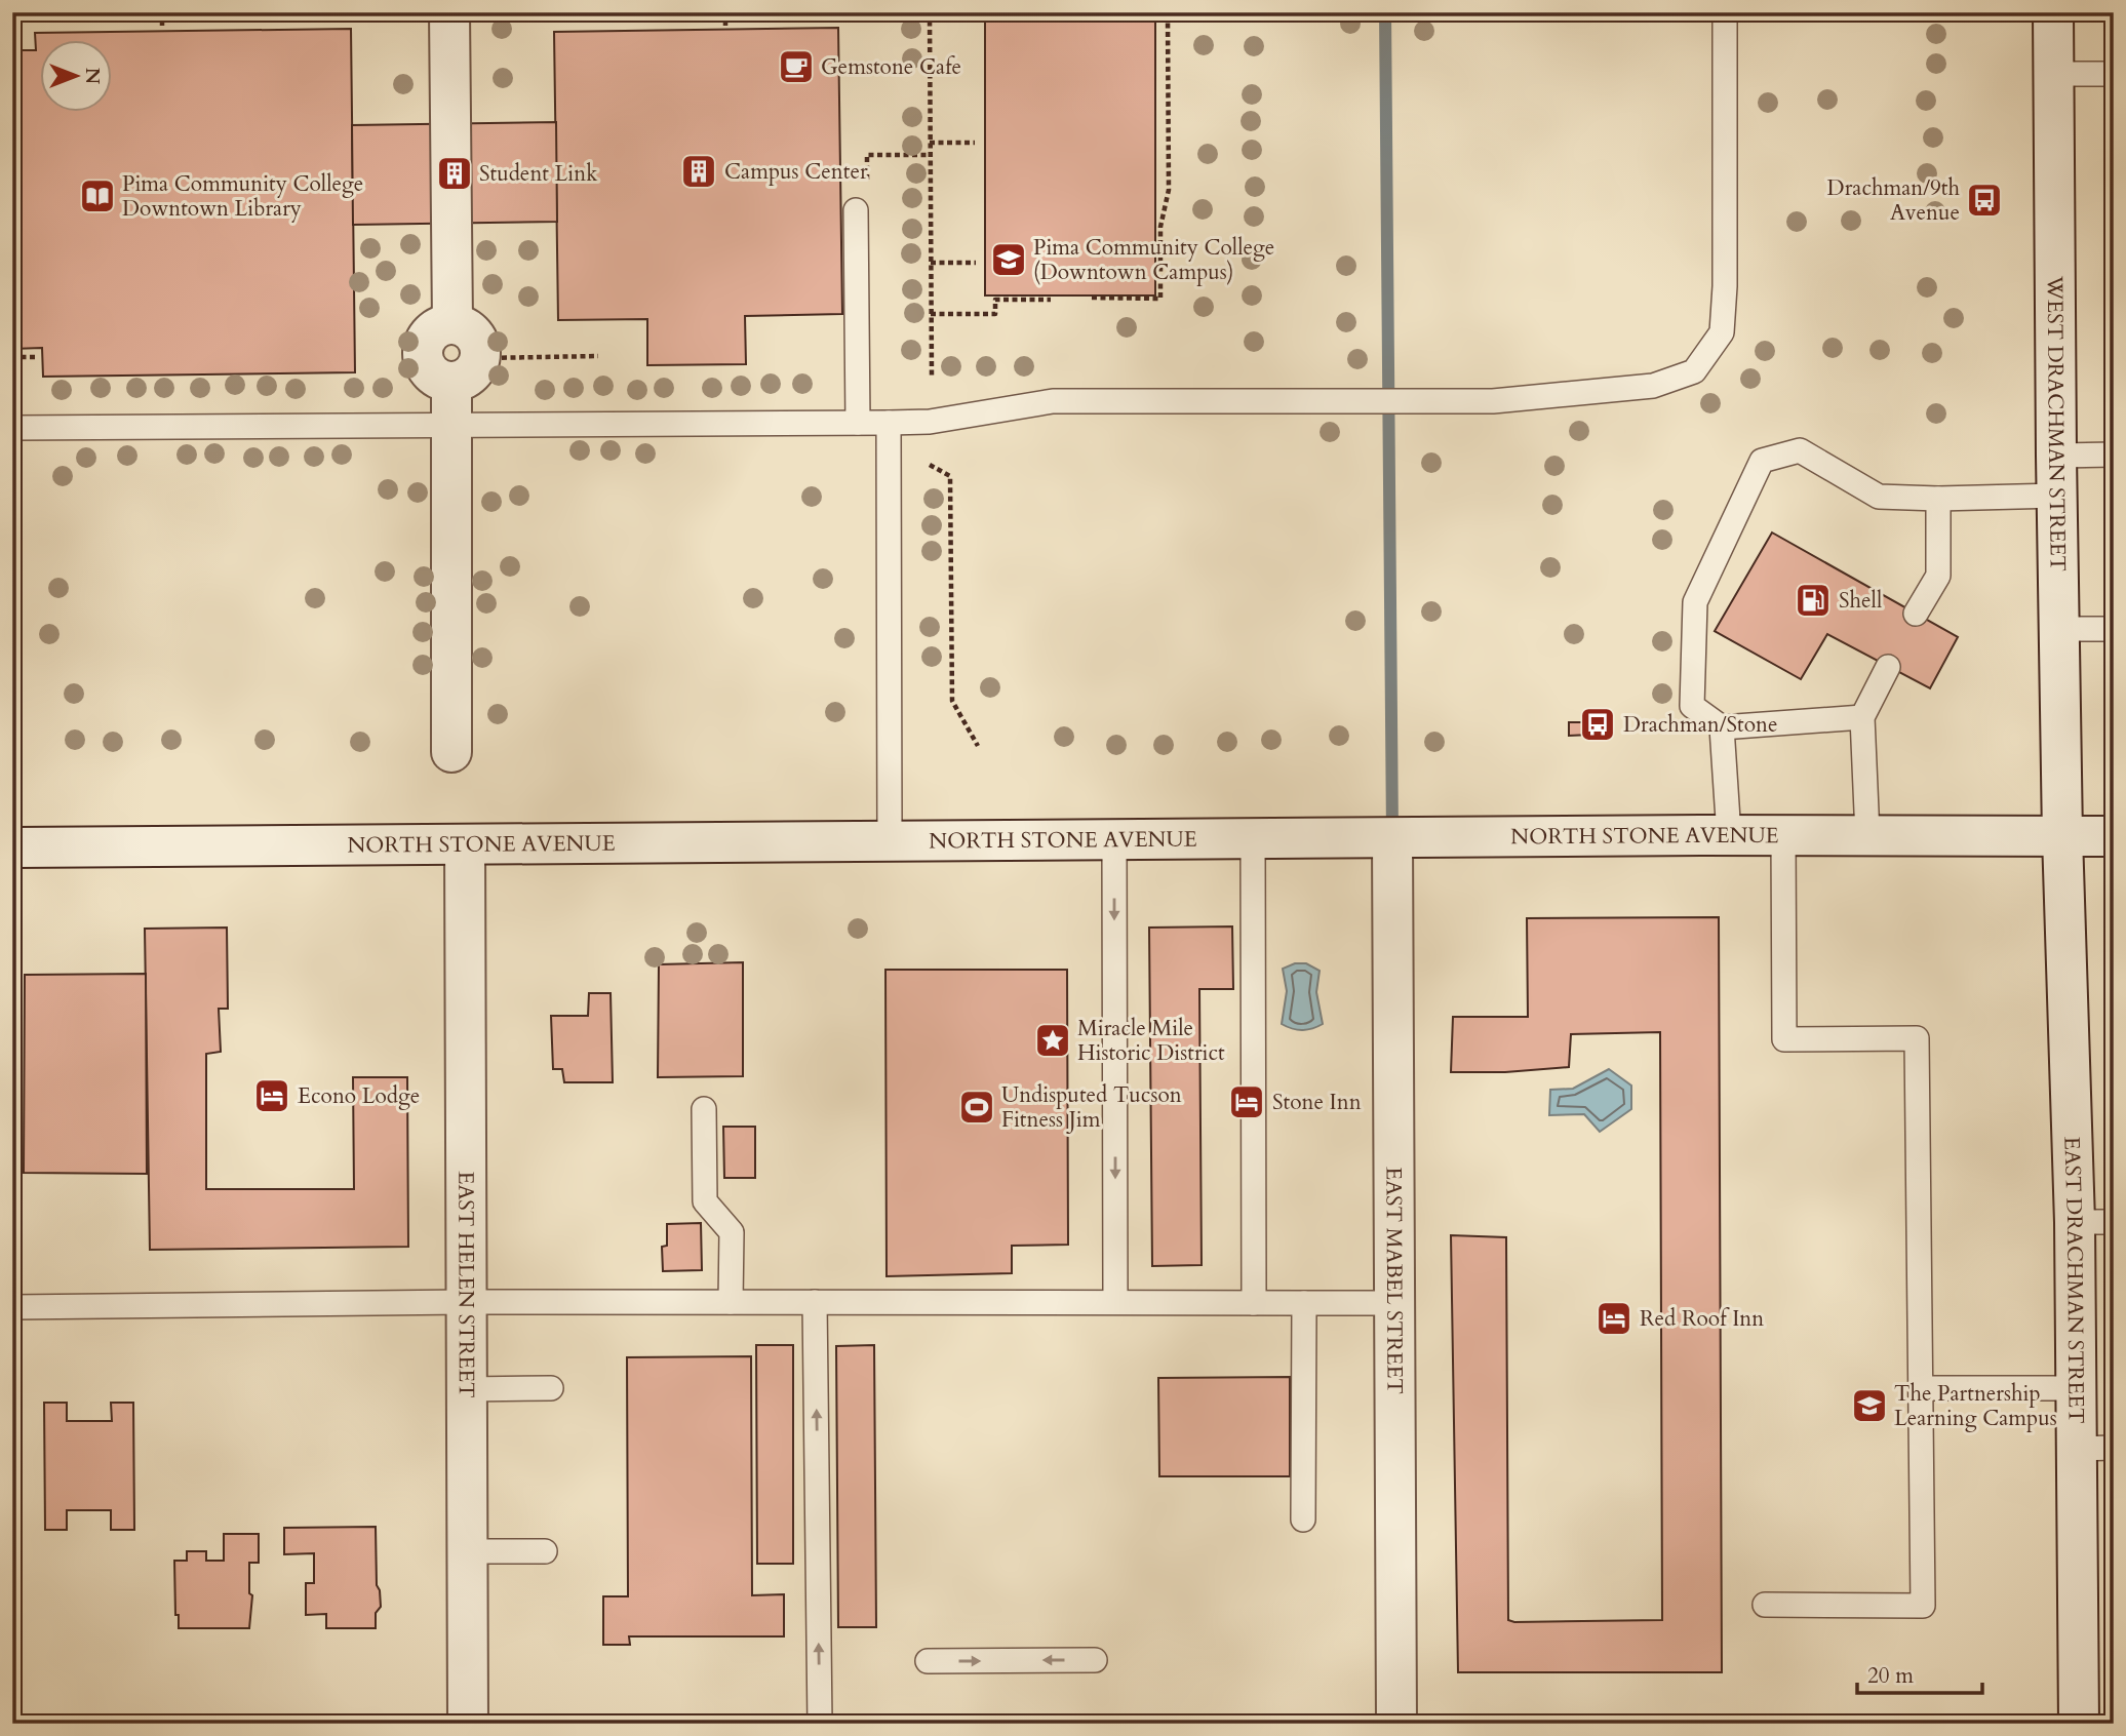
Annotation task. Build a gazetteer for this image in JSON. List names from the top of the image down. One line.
{"streets":{"street":["WEST DRACHMAN STREET","NORTH STONE AVENUE","EAST DRACHMAN STREET","EAST MABEL STREET","EAST HELEN STREET"]},"crossings":[["WEST DRACHMAN STREET","NORTH STONE AVENUE"],["WEST DRACHMAN STREET","EAST DRACHMAN STREET"],["NORTH STONE AVENUE","EAST DRACHMAN STREET"],["NORTH STONE AVENUE","EAST MABEL STREET"],["NORTH STONE AVENUE","EAST HELEN STREET"]],"places":{"cafe":["Gemstone Cafe"],"building":["Campus Center","Student Link"],"library":["Pima Community College Downtown Library"],"bus stop":["Drachman/9th Avenue","Drachman/Stone"],"school or university":["Pima Community College (Downtown Campus)","The Partnership Learning Campus"],"fuel station":["Shell"],"place":["Miracle Mile Historic District"],"hotel":["Econo Lodge","Stone Inn","Red Roof Inn"],"sports":["Undisputed Tucson Fitness Jim"]},"scale_bar":"20 m","north":"right"}
